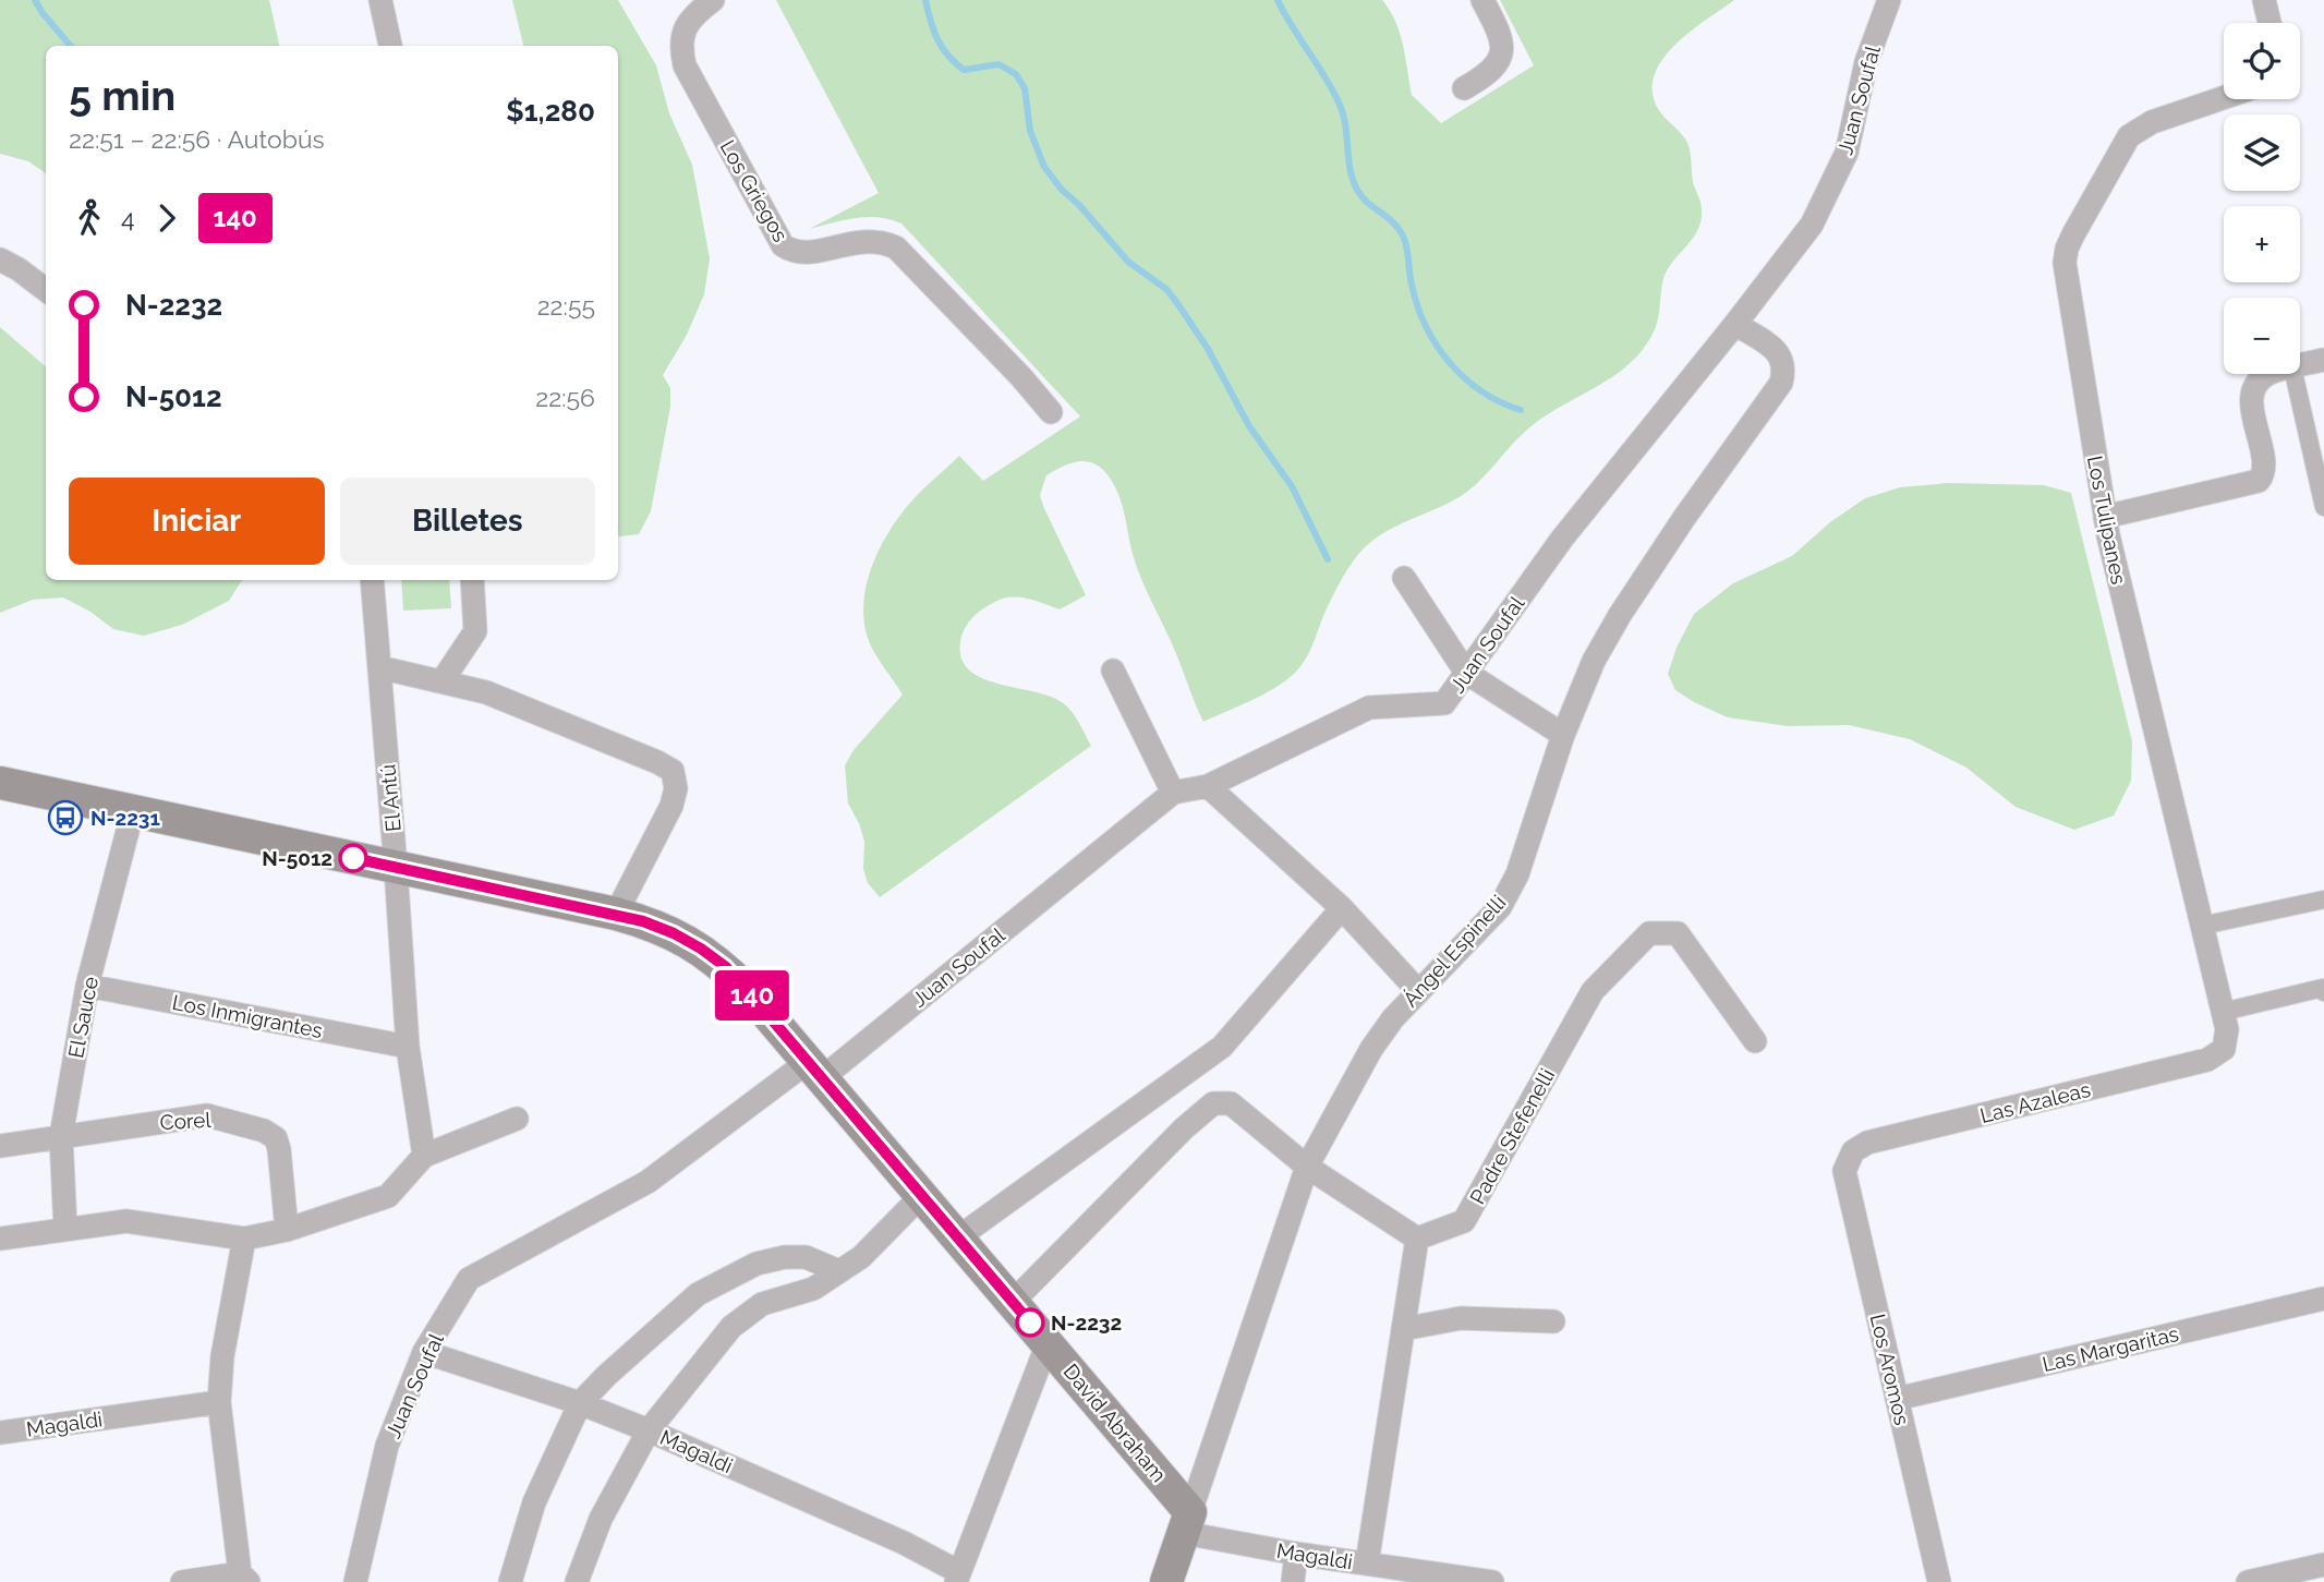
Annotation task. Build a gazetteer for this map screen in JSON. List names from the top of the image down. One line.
{"streets":{"main road":["Ángel Espinelli","David Abraham"],"street":["Juan Soufal","Los Griegos","Los Tulipanes","El Antú","Los Inmigrantes","El Sauce","Las Azaleas","Corel","Padre Stefenelli","Las Margaritas","Los Aromos","Magaldi"]},"crossings":[["Juan Soufal","Ángel Espinelli"],["Juan Soufal","David Abraham"],["Juan Soufal","Magaldi"],["Los Tulipanes","Las Azaleas"],["El Antú","Los Inmigrantes"],["El Antú","David Abraham"],["Ángel Espinelli","David Abraham"],["Ángel Espinelli","Magaldi"],["Los Inmigrantes","El Sauce"],["El Sauce","Corel"],["El Sauce","David Abraham"],["Las Azaleas","Los Aromos"],["Las Margaritas","Los Aromos"],["David Abraham","Magaldi"]],"places":{"bus stop":["N-2231"],"other":["N-5012","N-2232"]},"lines":["bus line 140"],"page":{"on_map":"140","map_buttons":["+","−"],"heading":["5 min","22:51 – 22:56 · Autobús","$1,280"],"legs":["4","140"],"list":[{"name":"N-2232","value":"22:55"},{"name":"N-5012","value":"22:56"}],"buttons":["Iniciar","Billetes"]}}
